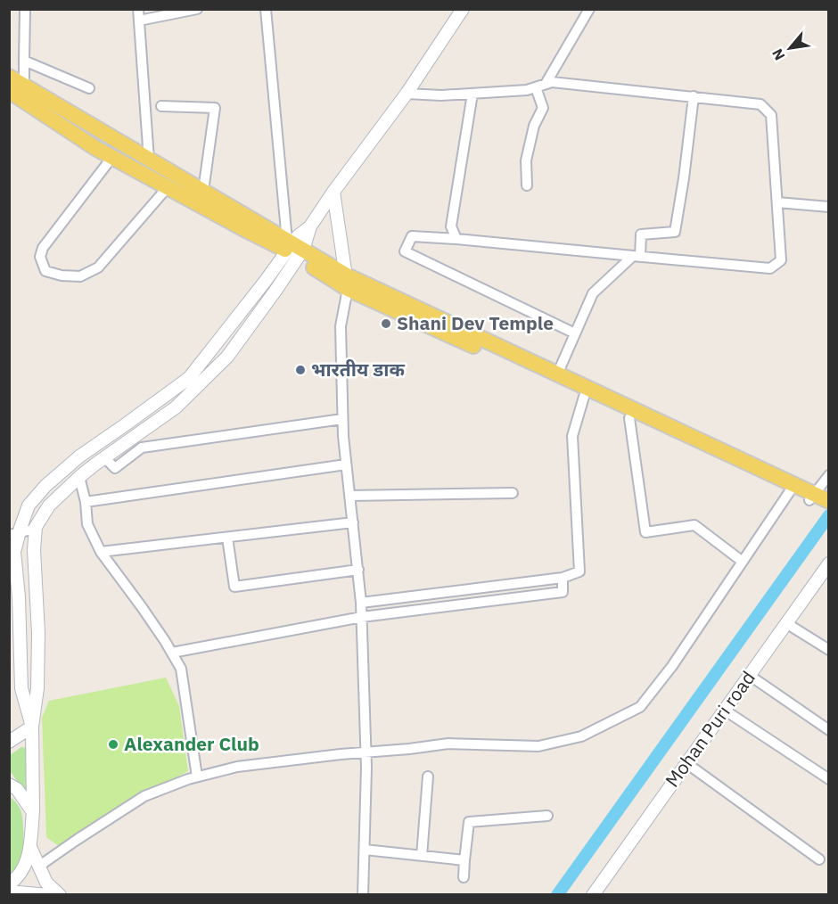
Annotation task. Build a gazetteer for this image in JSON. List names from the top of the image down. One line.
{"streets":{"street":["Mohan Puri road"]},"places":["Shani Dev Temple","भारतीय डाक","Alexander Club"],"north":"bottom left"}
